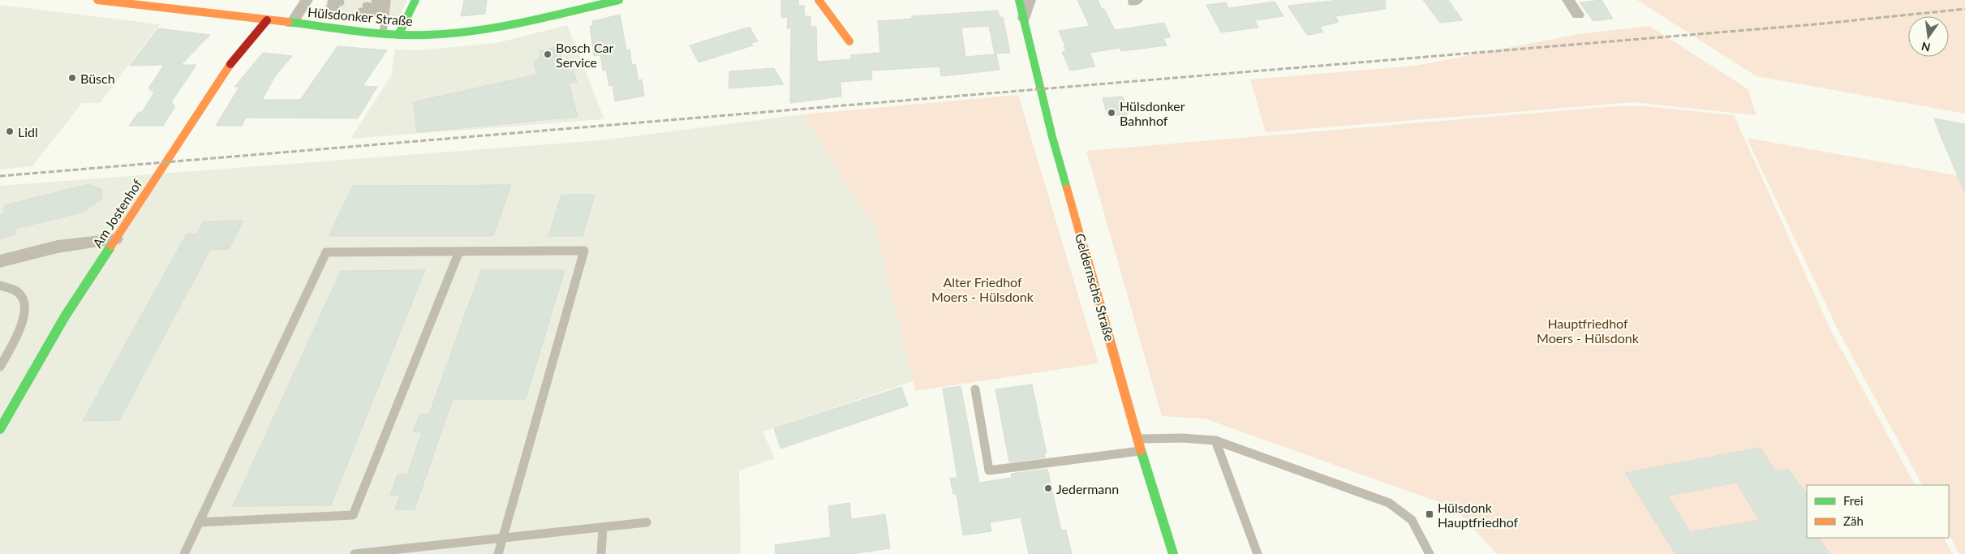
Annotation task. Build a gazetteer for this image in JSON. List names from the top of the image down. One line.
{"streets":{"street":["Hülsdonker Straße","Am Jostenhof","Geldernsche Straße"]},"crossings":[["Hülsdonker Straße","Am Jostenhof"]],"parks":["Alter Friedhof Moers - Hülsdonk","Hauptfriedhof Moers - Hülsdonk"],"places":{"other":["Bosch Car Service","Büsch","Hülsdonker Bahnhof","Lidl","Jedermann"],"transit":["Hülsdonk Hauptfriedhof"]},"legend":["Frei","Zäh"],"north":"bottom"}
